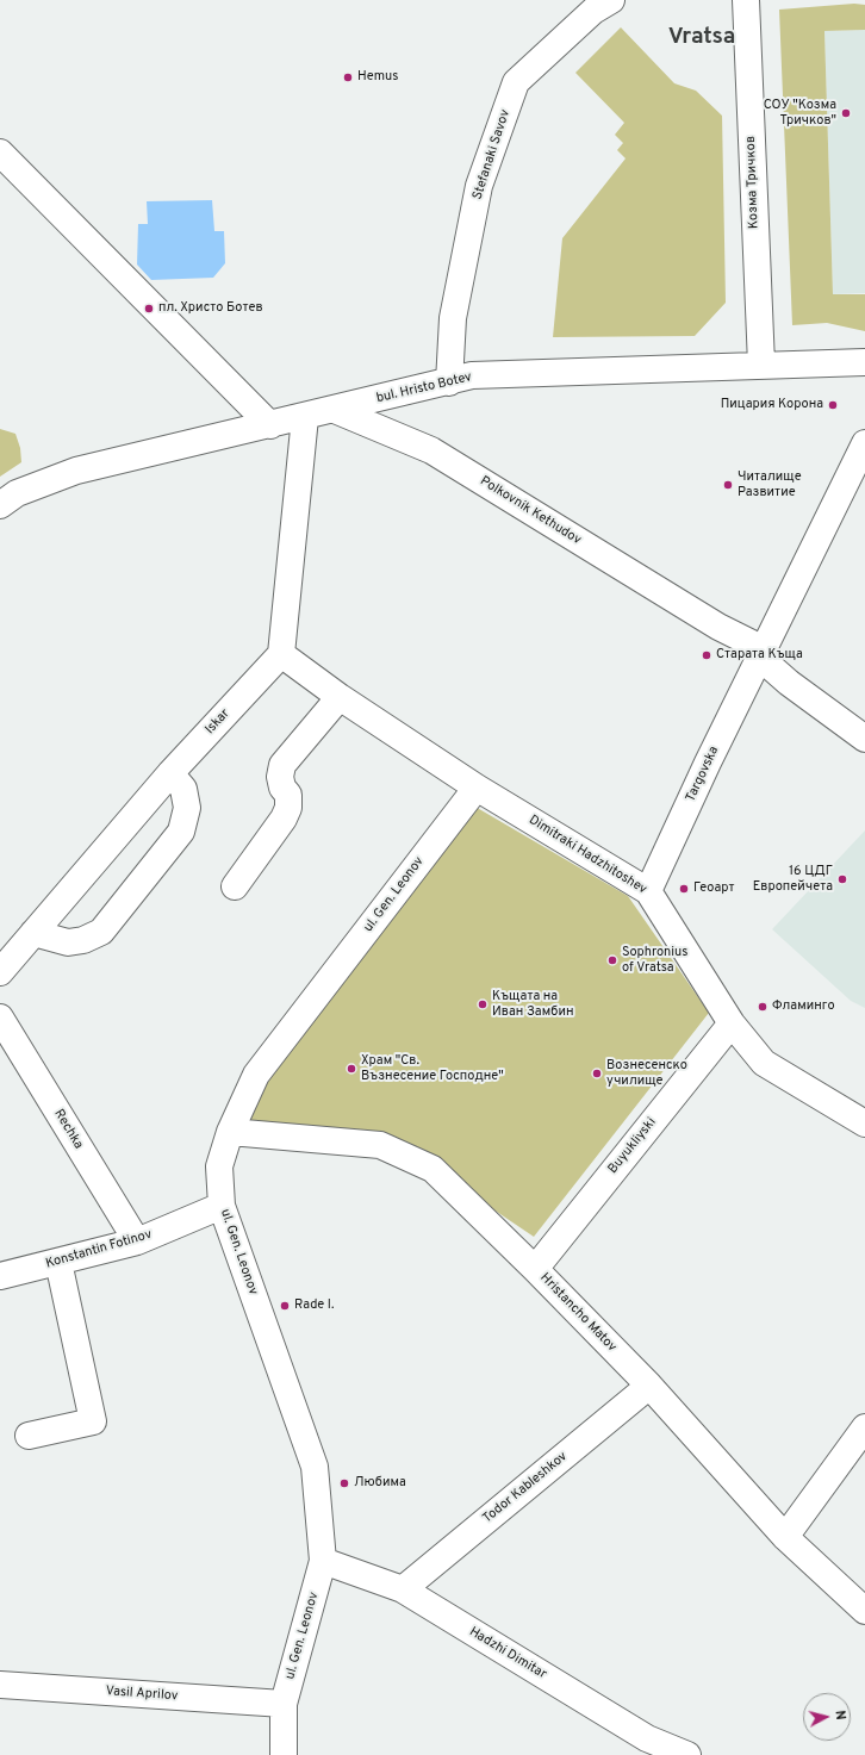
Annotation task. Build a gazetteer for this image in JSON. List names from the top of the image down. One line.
{"streets":{"street":["Stefanaki Savov","Козма Тричков","bul. Hristo Botev","Polkovnik Kethudov","Iskar","Targovska","Dimitraki Hadzhitoshev","ul. Gen. Leonov","Rechka","Buyukliyski","Konstantin Fotinov","Hristancho Matov","Todor Kableshkov","Hadzhi Dimitar","Vasil Aprilov"]},"crossings":[["Stefanaki Savov","bul. Hristo Botev"],["Козма Тричков","bul. Hristo Botev"],["bul. Hristo Botev","Polkovnik Kethudov"],["Polkovnik Kethudov","Targovska"],["Iskar","Dimitraki Hadzhitoshev"],["Targovska","Dimitraki Hadzhitoshev"],["Dimitraki Hadzhitoshev","ul. Gen. Leonov"],["Dimitraki Hadzhitoshev","Buyukliyski"],["ul. Gen. Leonov","Konstantin Fotinov"],["ul. Gen. Leonov","Hristancho Matov"],["ul. Gen. Leonov","Hadzhi Dimitar"],["ul. Gen. Leonov","Vasil Aprilov"],["Rechka","Konstantin Fotinov"],["Buyukliyski","Hristancho Matov"],["Hristancho Matov","Todor Kableshkov"],["Todor Kableshkov","Hadzhi Dimitar"]],"districts":["Vratsa"],"places":["Hemus","СОУ \"Козма Тричков\"","пл. Христо Ботев","Пицария Корона","Читалище Развитие","Старата Къща","16 ЦДГ Европейчета","Геоарт","Sophronius of Vratsa","Къщата на Иван Замбин","Фламинго","Храм \"Св. Възнесение Господне\"","Вознесенско училище","Rade I.","Любима"],"north":"right"}
